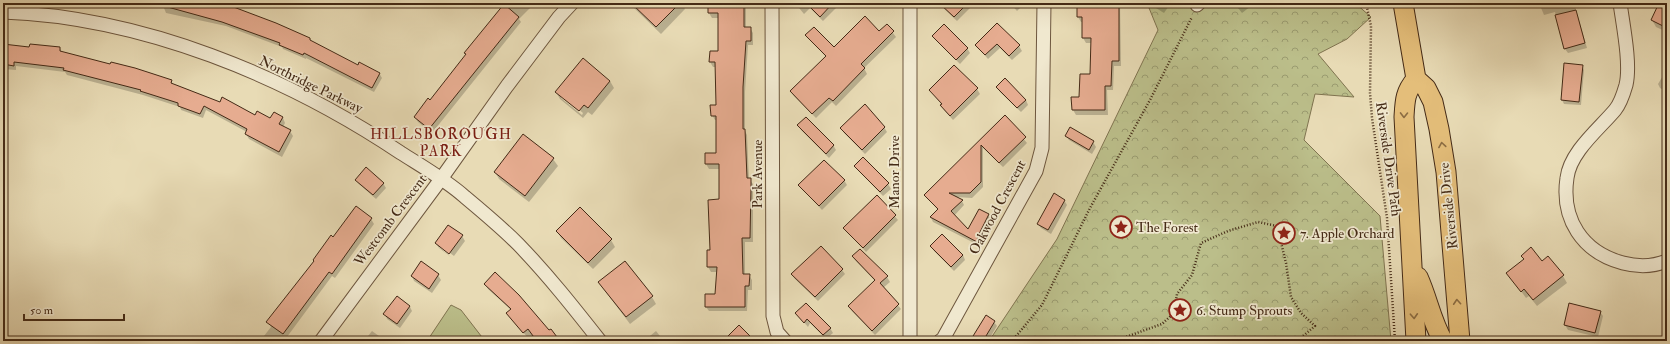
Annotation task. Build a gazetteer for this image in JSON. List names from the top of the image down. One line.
{"streets":{"highway":["Riverside Drive"],"street":["Northridge Parkway","Manor Drive","Park Avenue","Oakwood Crescent","Westcomb Crescent"],"path":["Riverside Drive Path"]},"crossings":[["Northridge Parkway","Westcomb Crescent"]],"districts":["HILLSBOROUGH PARK"],"places":{"place":["The Forest","7. Apple Orchard","6. Stump Sprouts"]},"scale_bar":"50 m"}
